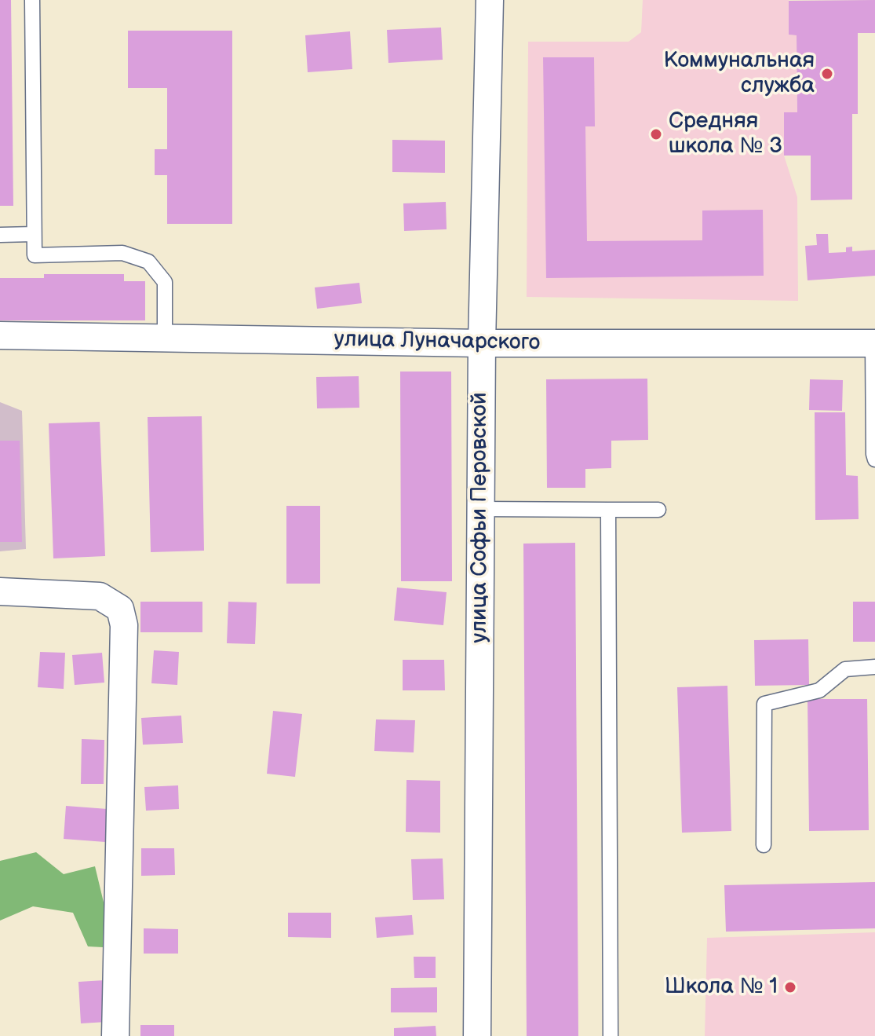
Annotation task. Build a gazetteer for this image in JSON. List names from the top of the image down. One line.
{"streets":{"street":["улица Луначарского","улица Софьи Перовской"]},"crossings":[["улица Луначарского","улица Софьи Перовской"]],"places":["Коммунальная служба","Средняя школа № 3","Школа № 1"]}
